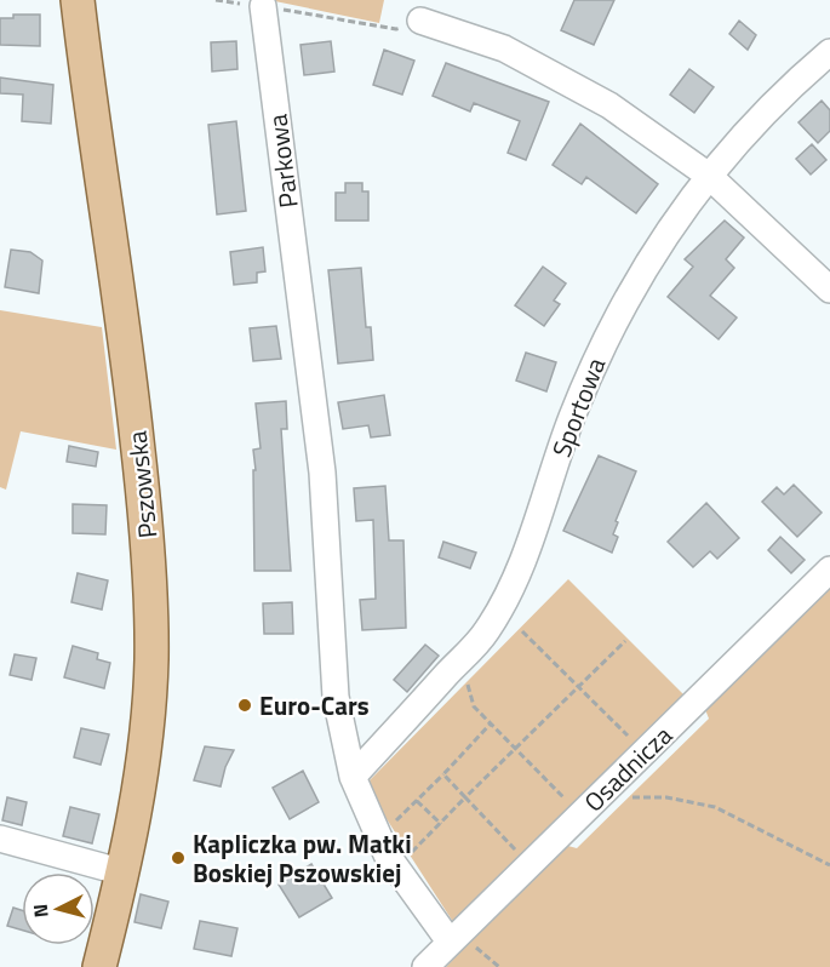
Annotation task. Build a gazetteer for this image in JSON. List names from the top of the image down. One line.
{"streets":{"main road":["Pszowska"],"street":["Parkowa","Sportowa","Osadnicza"]},"crossings":[["Parkowa","Sportowa"],["Parkowa","Osadnicza"]],"places":["Euro-Cars","Kapliczka pw. Matki Boskiej Pszowskiej"],"north":"left"}
